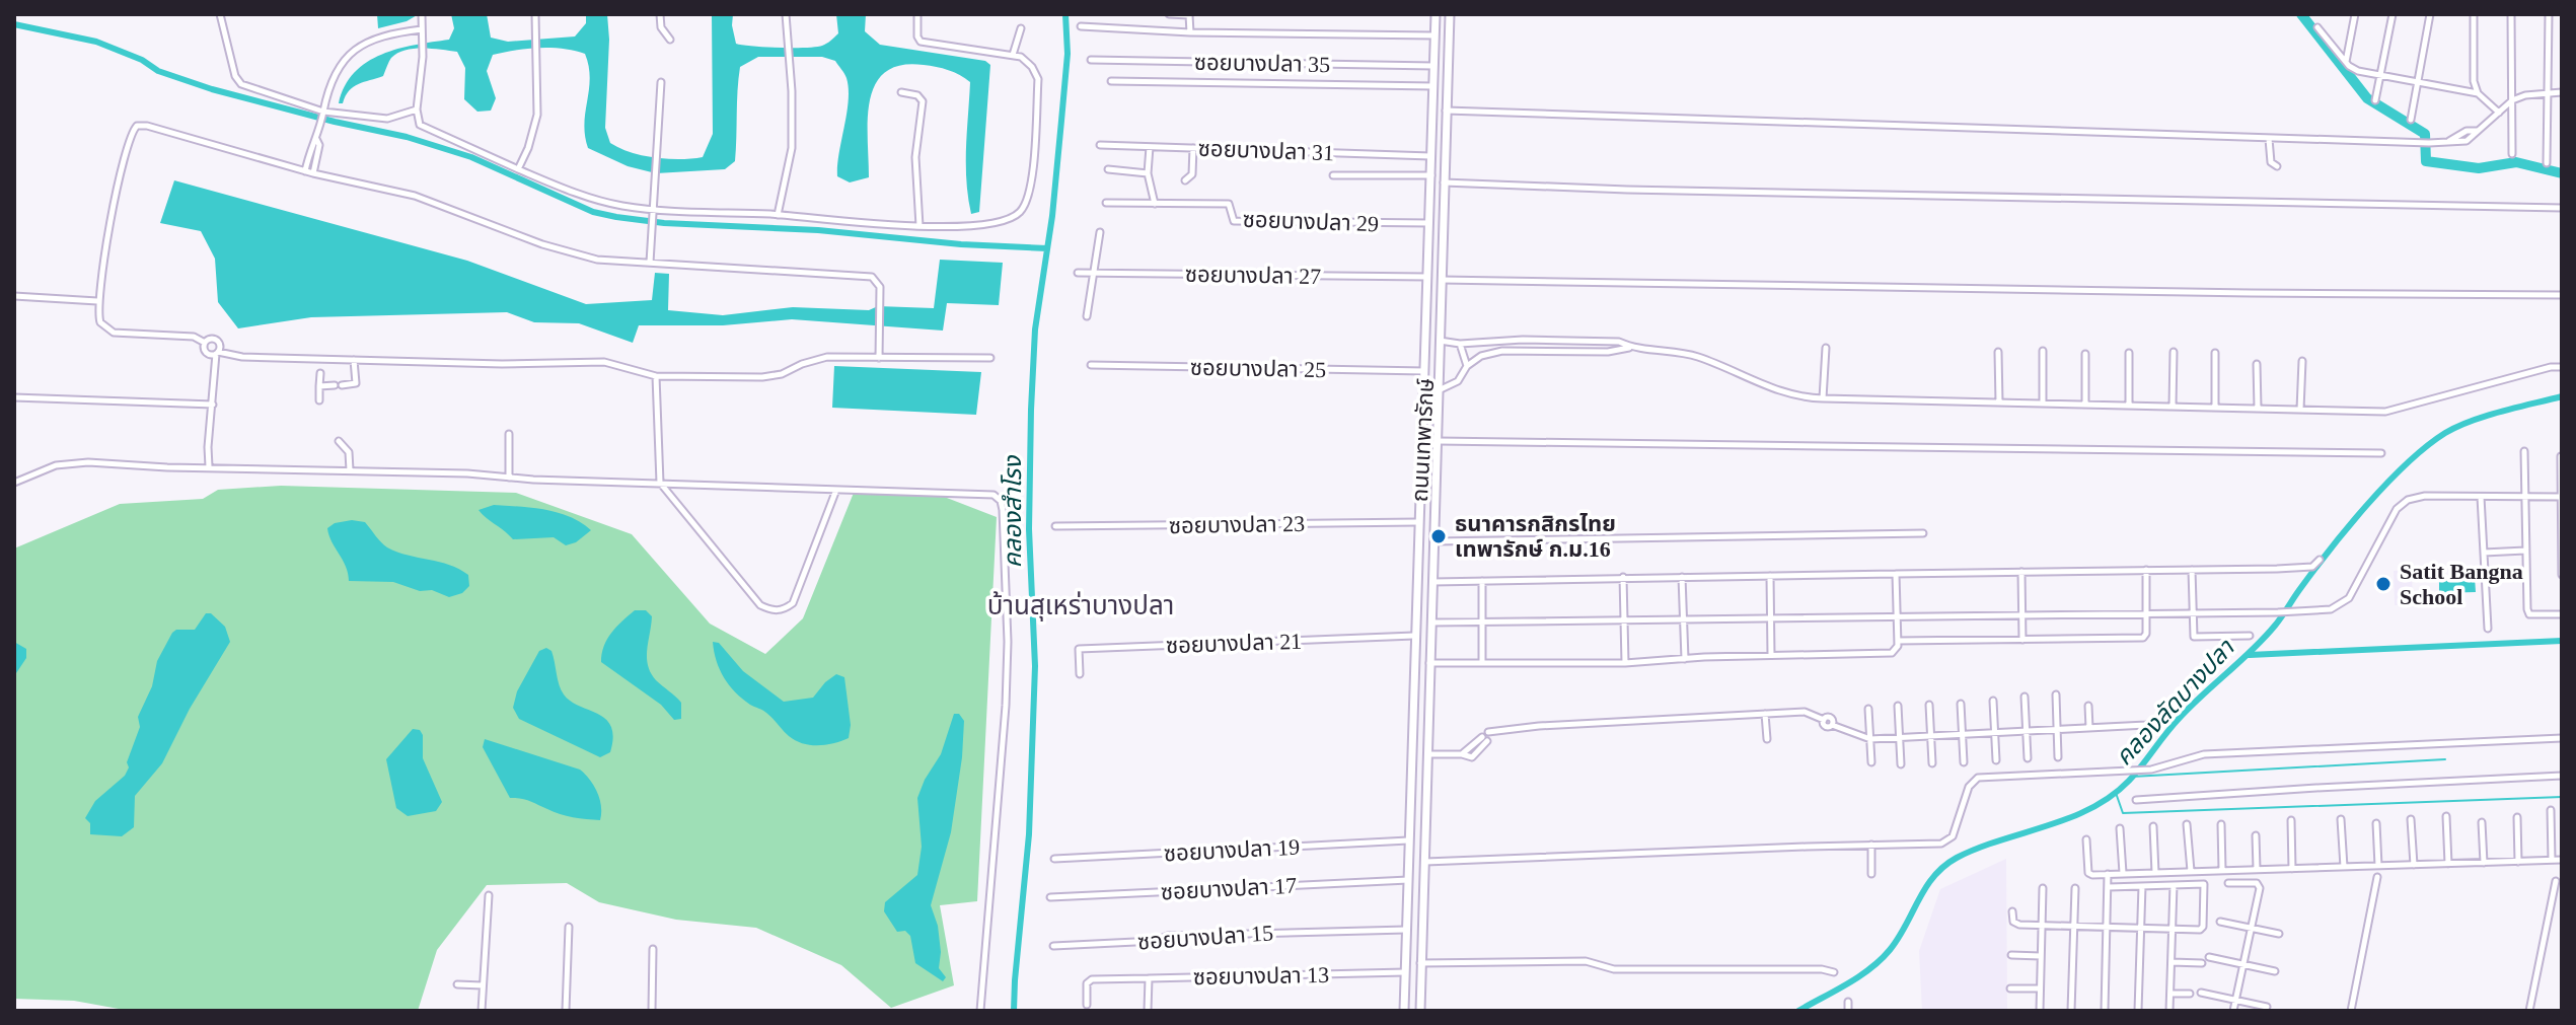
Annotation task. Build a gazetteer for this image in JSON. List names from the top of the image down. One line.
{"streets":{"main road":["ถนนเทพารักษ์"],"street":["ซอยบางปลา 35","ซอยบางปลา 31","ซอยบางปลา 29","ซอยบางปลา 27","ซอยบางปลา 25","ซอยบางปลา 23","ซอยบางปลา 21","ซอยบางปลา 19","ซอยบางปลา 17","ซอยบางปลา 15","ซอยบางปลา 13"]},"crossings":[["ซอยบางปลา 35","ถนนเทพารักษ์"],["ซอยบางปลา 31","ถนนเทพารักษ์"],["ซอยบางปลา 29","ถนนเทพารักษ์"],["ซอยบางปลา 27","ถนนเทพารักษ์"],["ซอยบางปลา 25","ถนนเทพารักษ์"],["ถนนเทพารักษ์","ซอยบางปลา 23"],["ถนนเทพารักษ์","ซอยบางปลา 21"],["ถนนเทพารักษ์","ซอยบางปลา 19"],["ถนนเทพารักษ์","ซอยบางปลา 17"],["ถนนเทพารักษ์","ซอยบางปลา 15"],["ถนนเทพารักษ์","ซอยบางปลา 13"]],"districts":["บ้านสุเหร่าบางปลา"],"water":["คลองสำโรง","คลองลัดบางปลา"],"places":["ธนาคารกสิกรไทย เทพารักษ์ ก.ม.16","Satit Bangna School"]}
